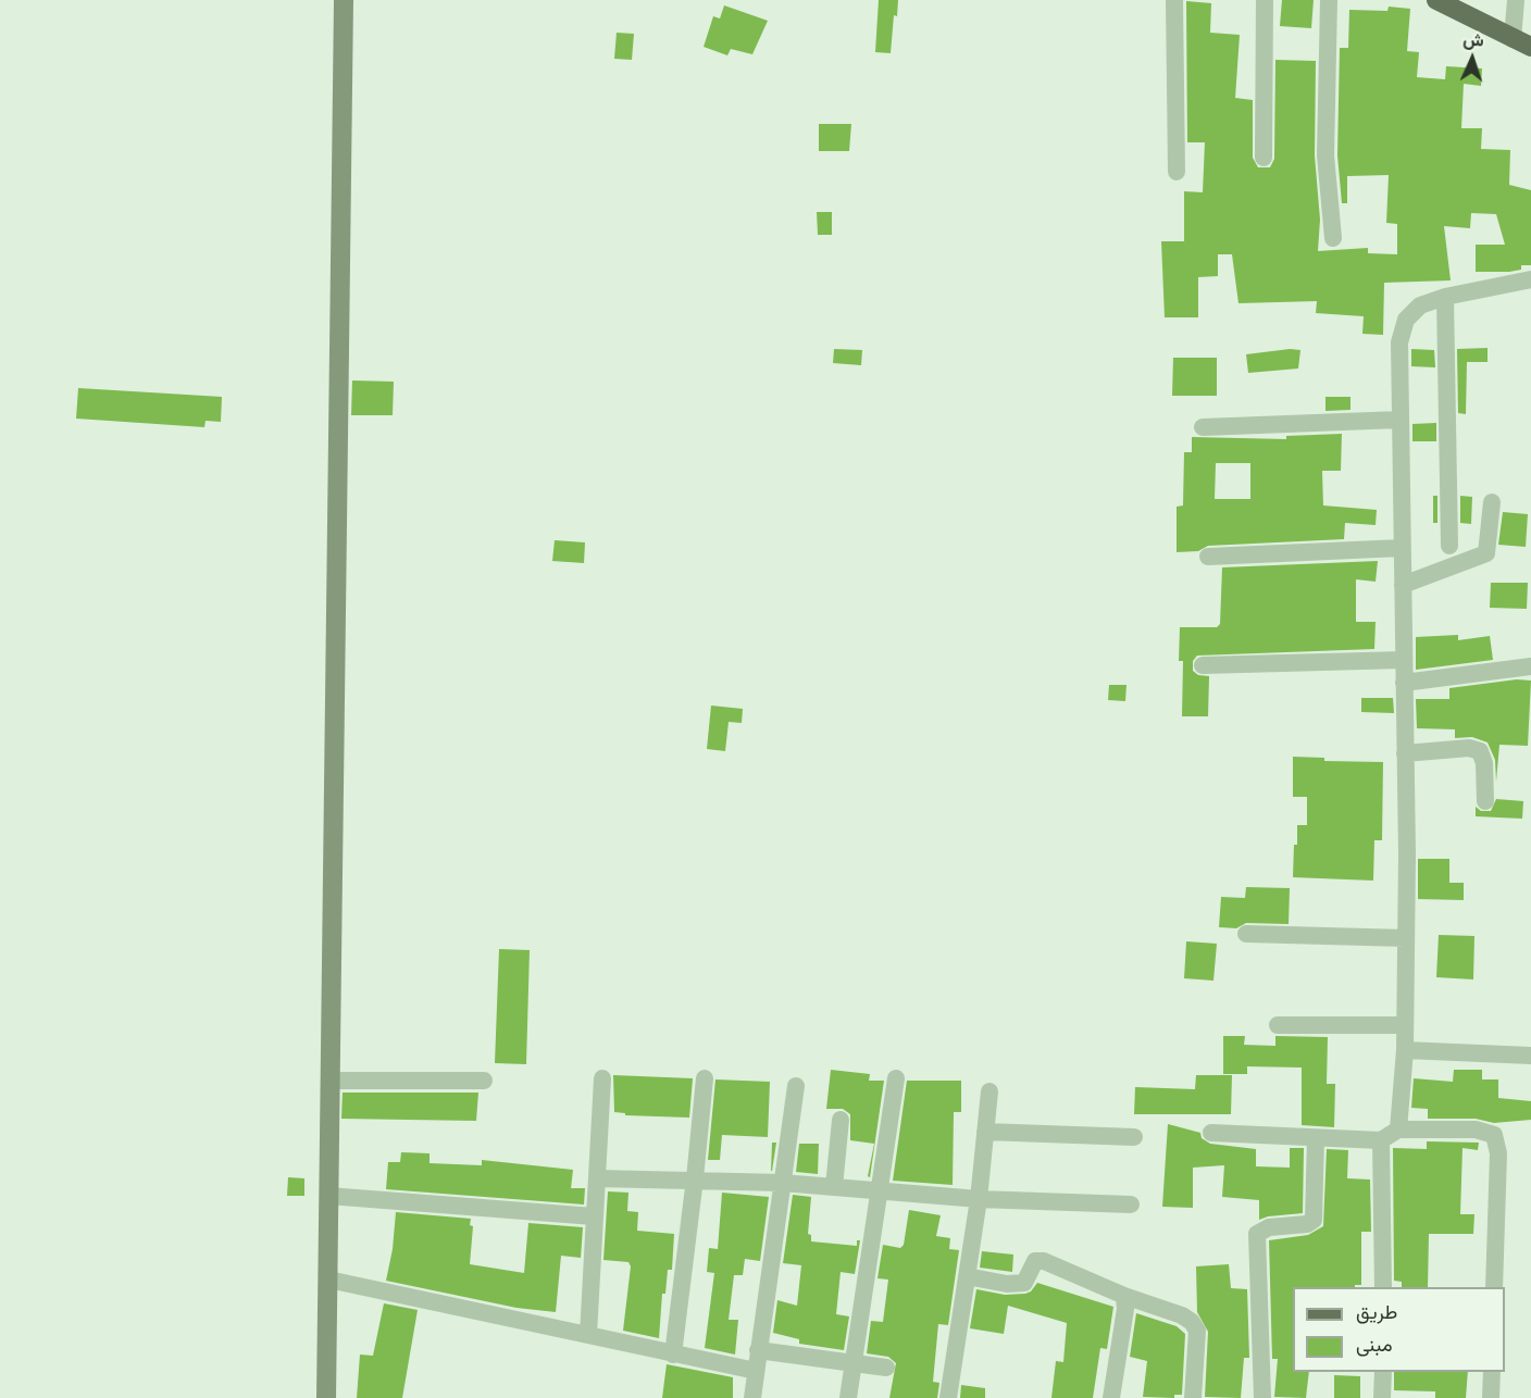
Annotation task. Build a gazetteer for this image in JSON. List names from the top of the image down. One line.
{"legend":["طريق","مبنى"],"north":"top"}
